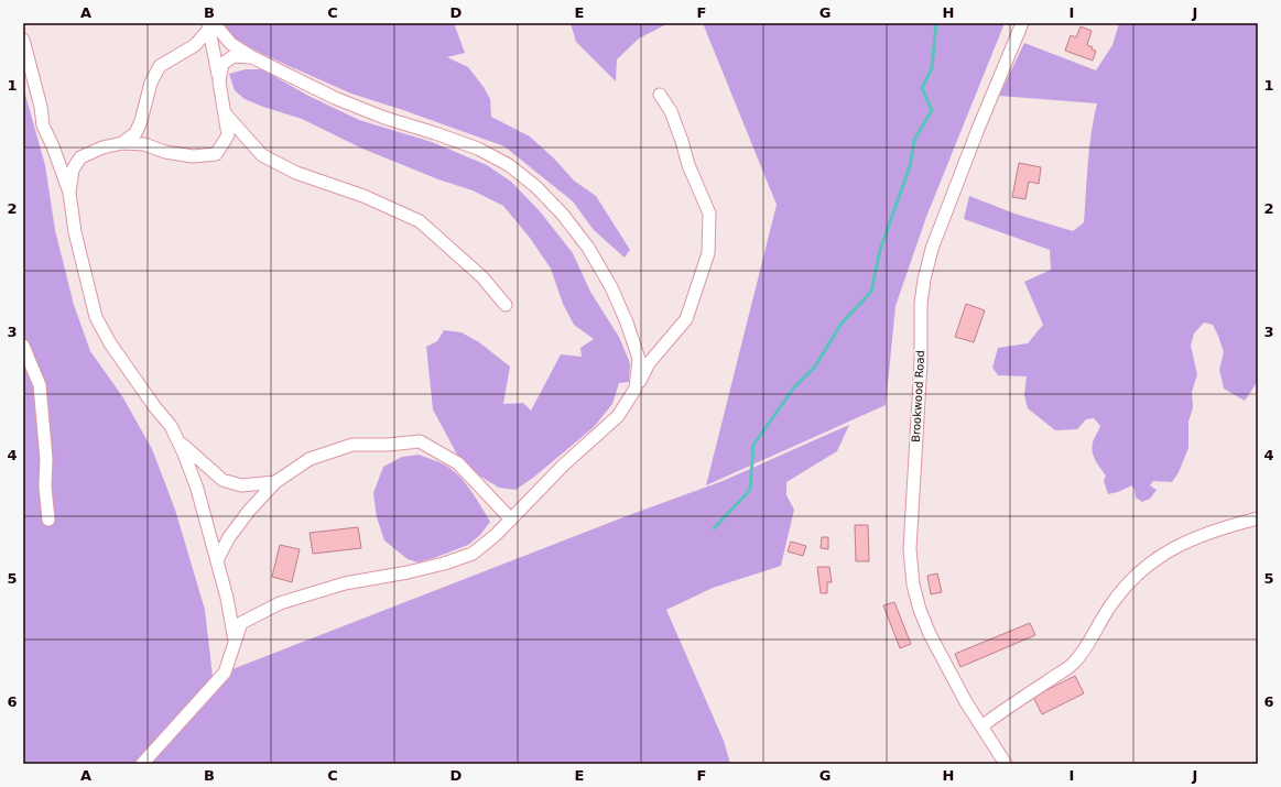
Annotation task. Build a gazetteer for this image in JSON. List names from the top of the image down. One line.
{"streets":{"street":["Brookwood Road"]},"grid":{"columns":["A","B","C","D","E","F","G","H","I","J"],"rows":["1","2","3","4","5","6"]}}
